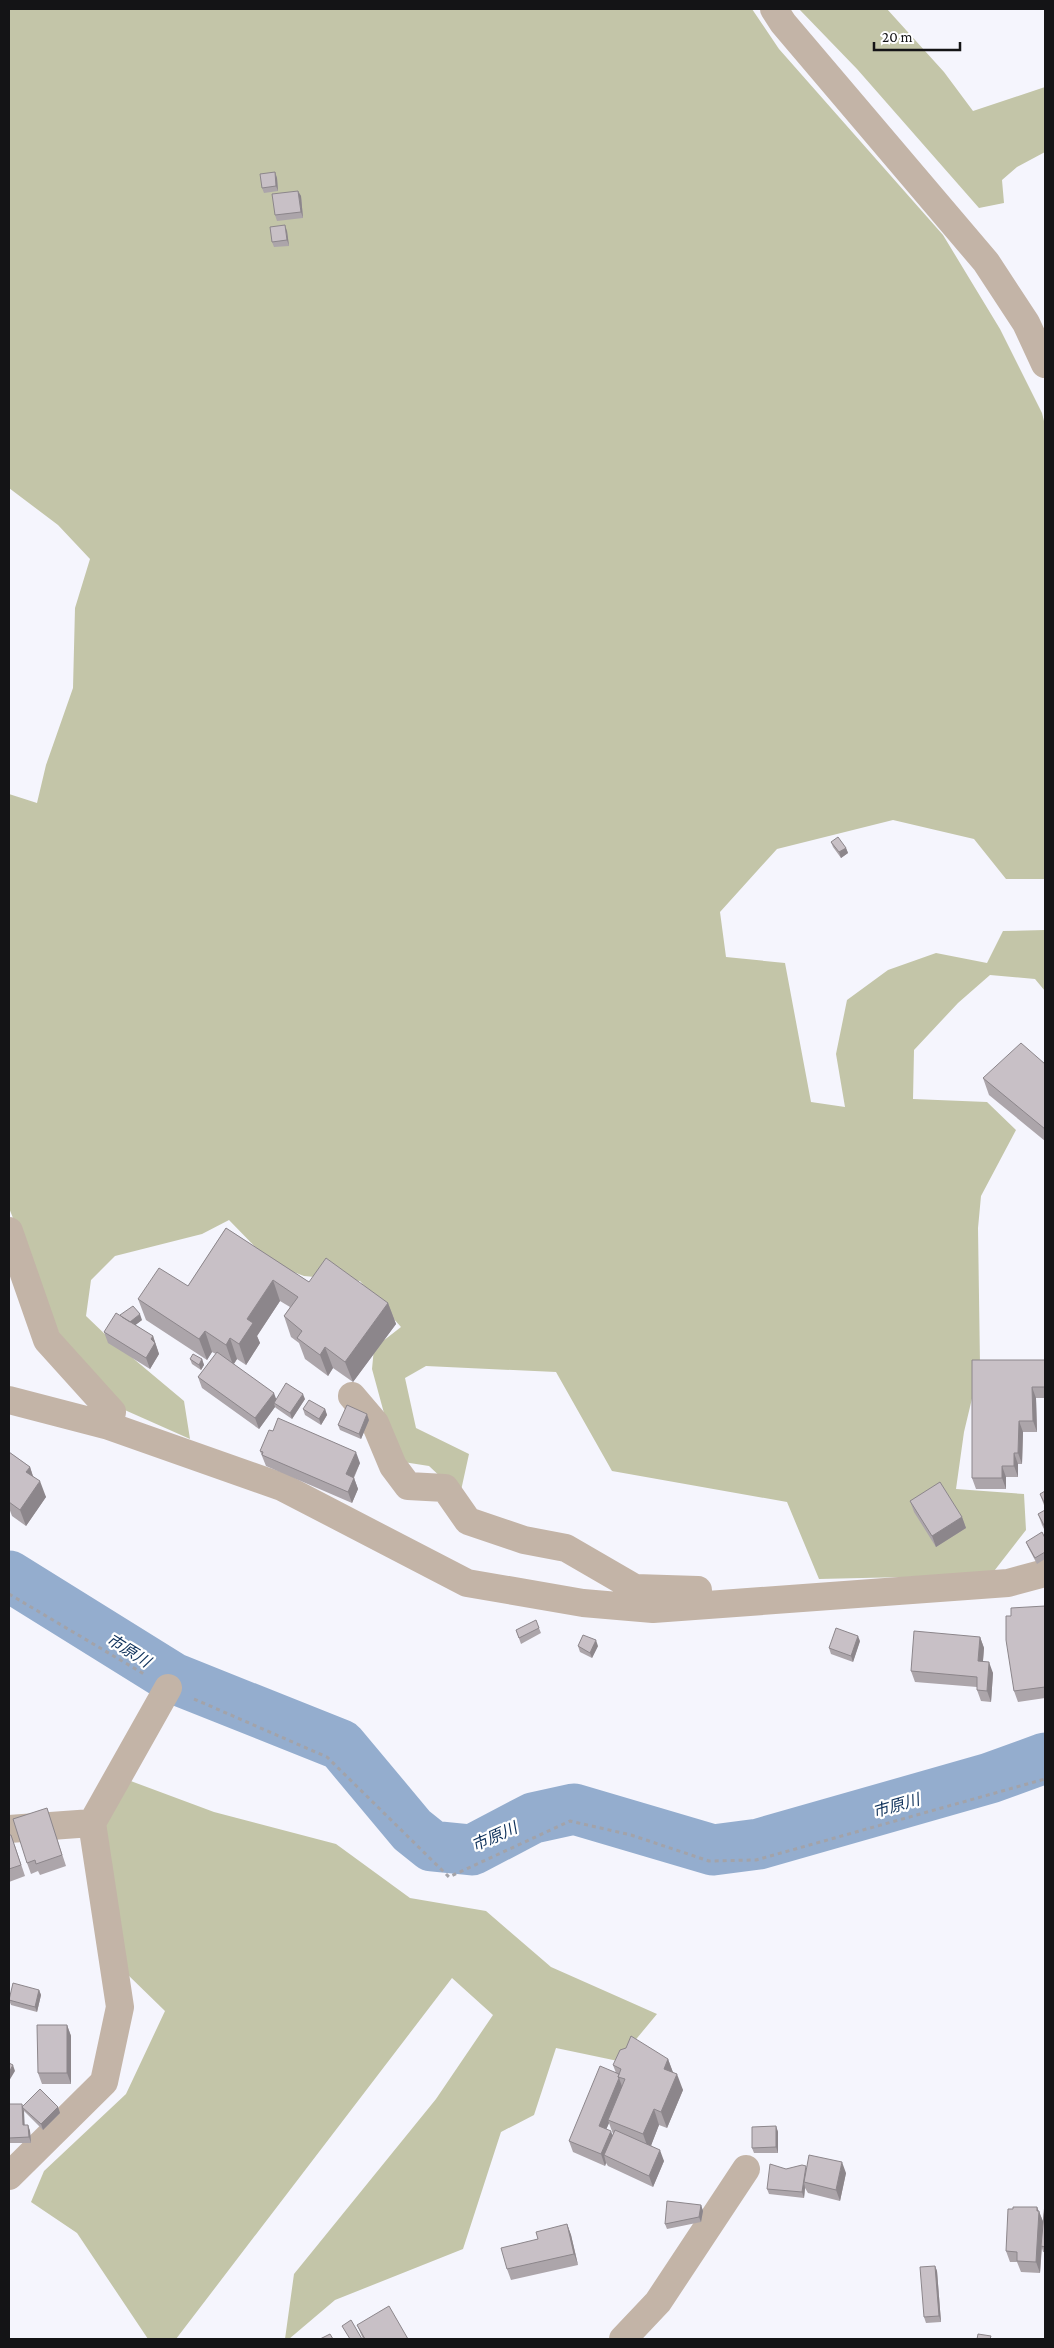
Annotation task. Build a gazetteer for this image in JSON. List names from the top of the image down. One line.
{"water":["市原川"],"scale_bar":"20 m"}
